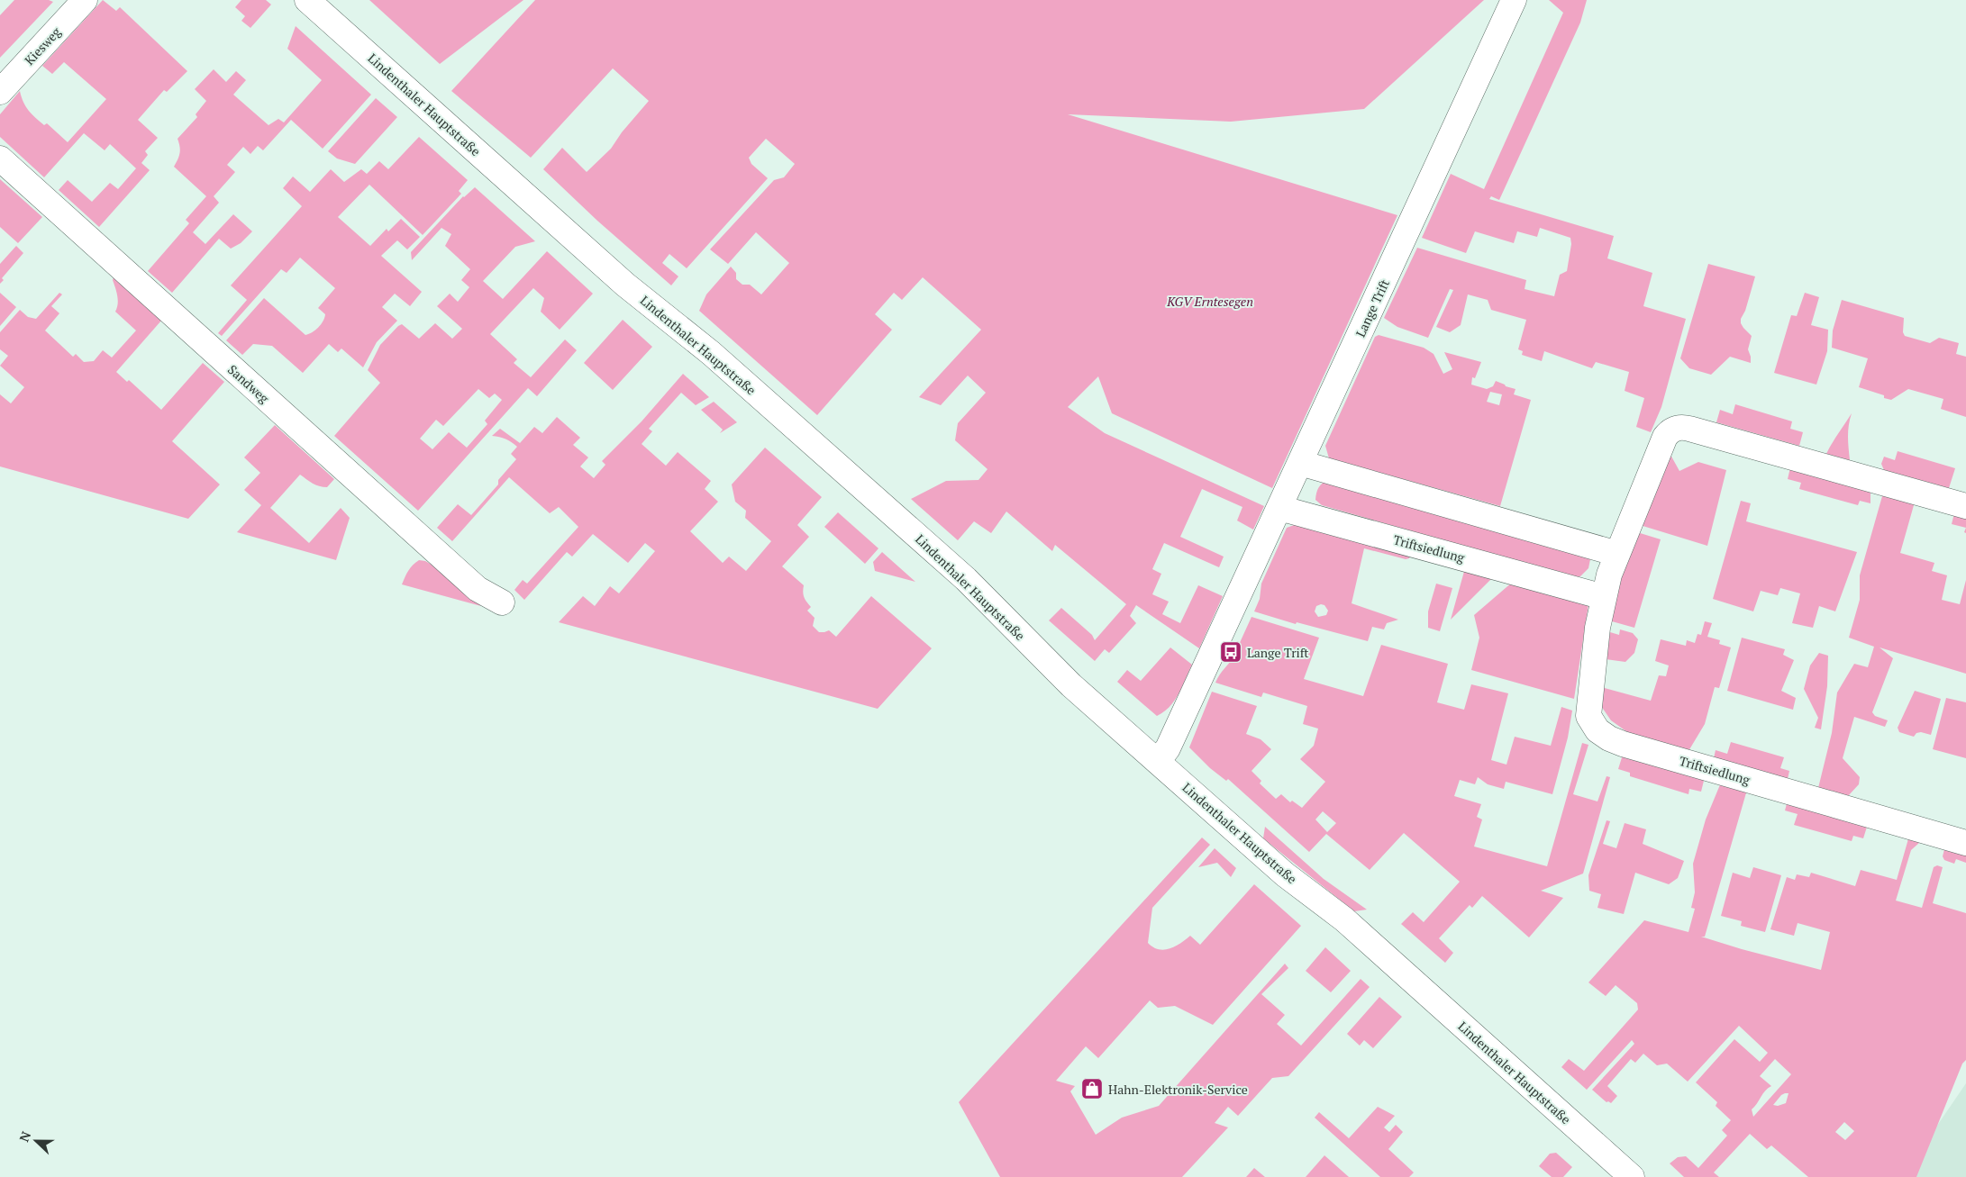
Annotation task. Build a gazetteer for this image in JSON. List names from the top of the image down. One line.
{"streets":{"street":["Kiesweg","Lindenthaler Hauptstraße","Lange Trift","Sandweg","Triftsiedlung"]},"crossings":[["Lindenthaler Hauptstraße","Lange Trift"],["Lange Trift","Triftsiedlung"]],"parks":["KGV Erntesegen"],"places":{"bus stop":["Lange Trift"],"shop":["Hahn-Elektronik-Service"]},"north":"left"}
